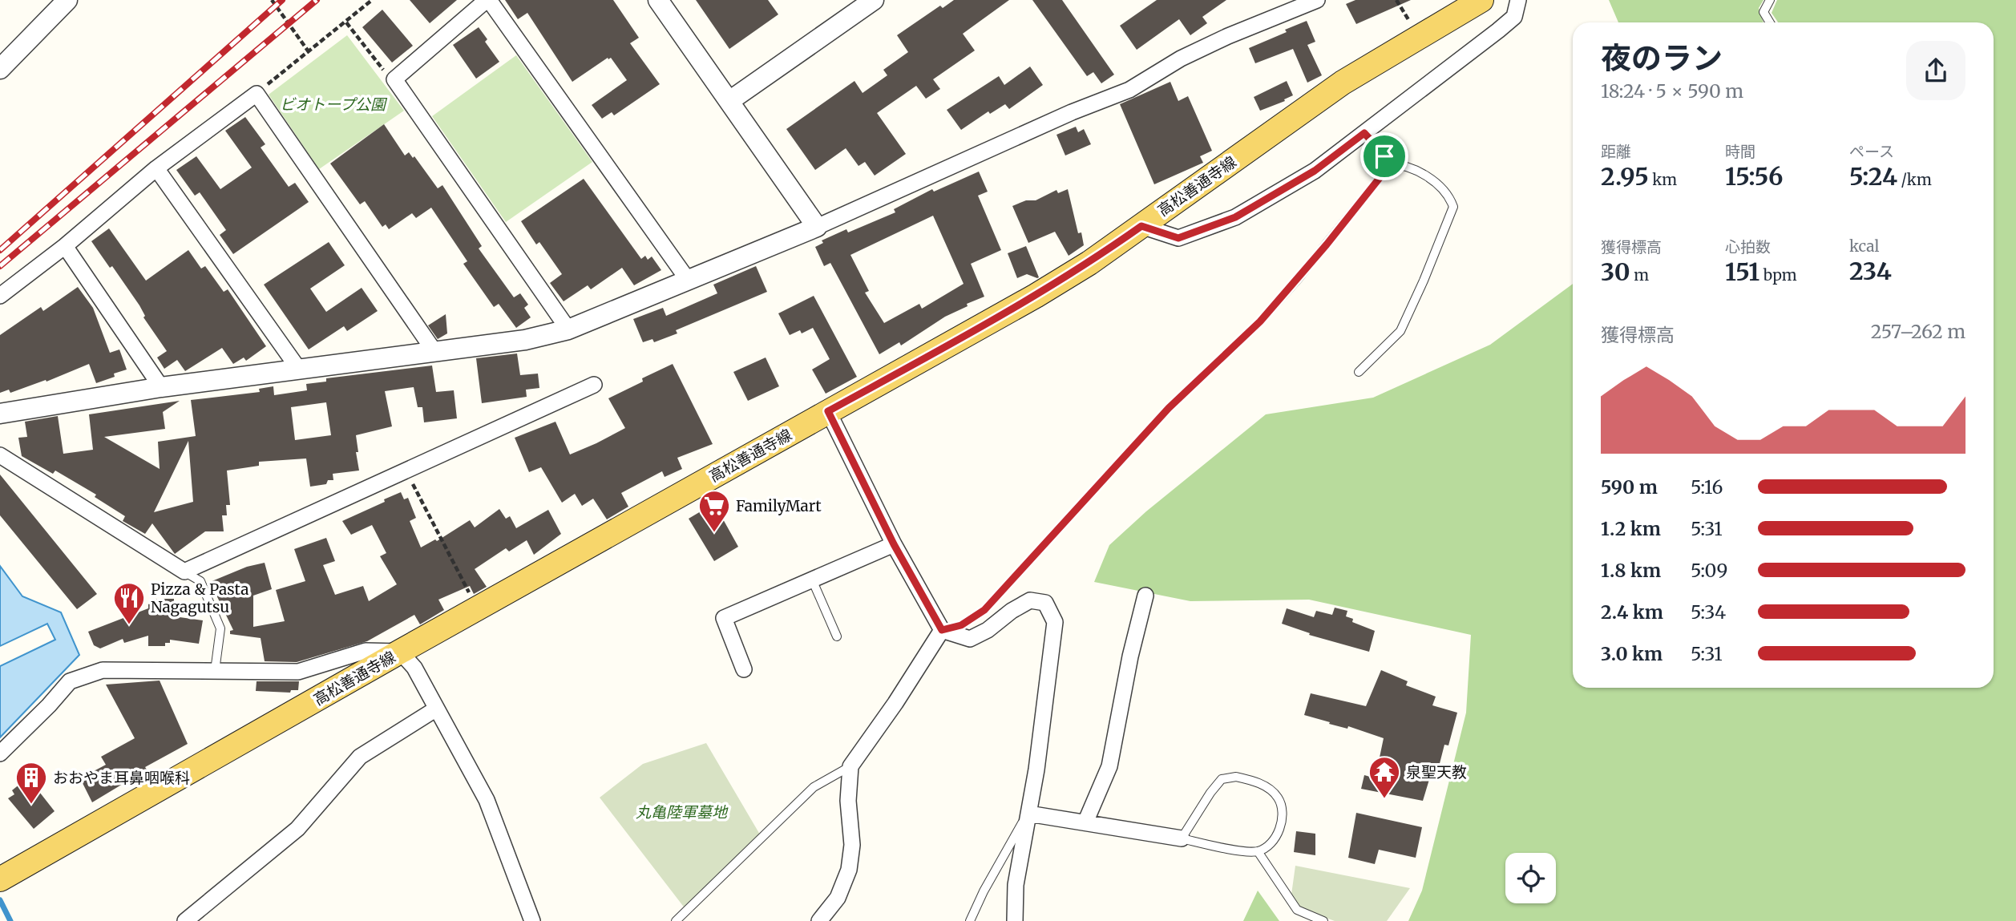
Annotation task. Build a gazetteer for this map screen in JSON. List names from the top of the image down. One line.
{"streets":{"main road":["高松善通寺線"]},"parks":["ビオトープ公園","丸亀陸軍墓地"],"places":{"supermarket":["FamilyMart"],"restaurant":["Pizza & Pasta Nagagutsu"],"temple":["泉聖天教"],"building":["おおやま耳鼻咽喉科"]},"page":{"heading":["夜のラン","18:24 · 5 × 590 m"],"stats":[["距離","2.95 km"],["時間","15:56"],["ペース","5:24 /km"],["獲得標高","30 m"],["心拍数","151 bpm"],["kcal","234"]],"chart":["獲得標高","257–262 m"],"list":[{"name":"590 m","note":"5:16"},{"name":"1.2 km","note":"5:31"},{"name":"1.8 km","note":"5:09"},{"name":"2.4 km","note":"5:34"},{"name":"3.0 km","note":"5:31"}]}}
